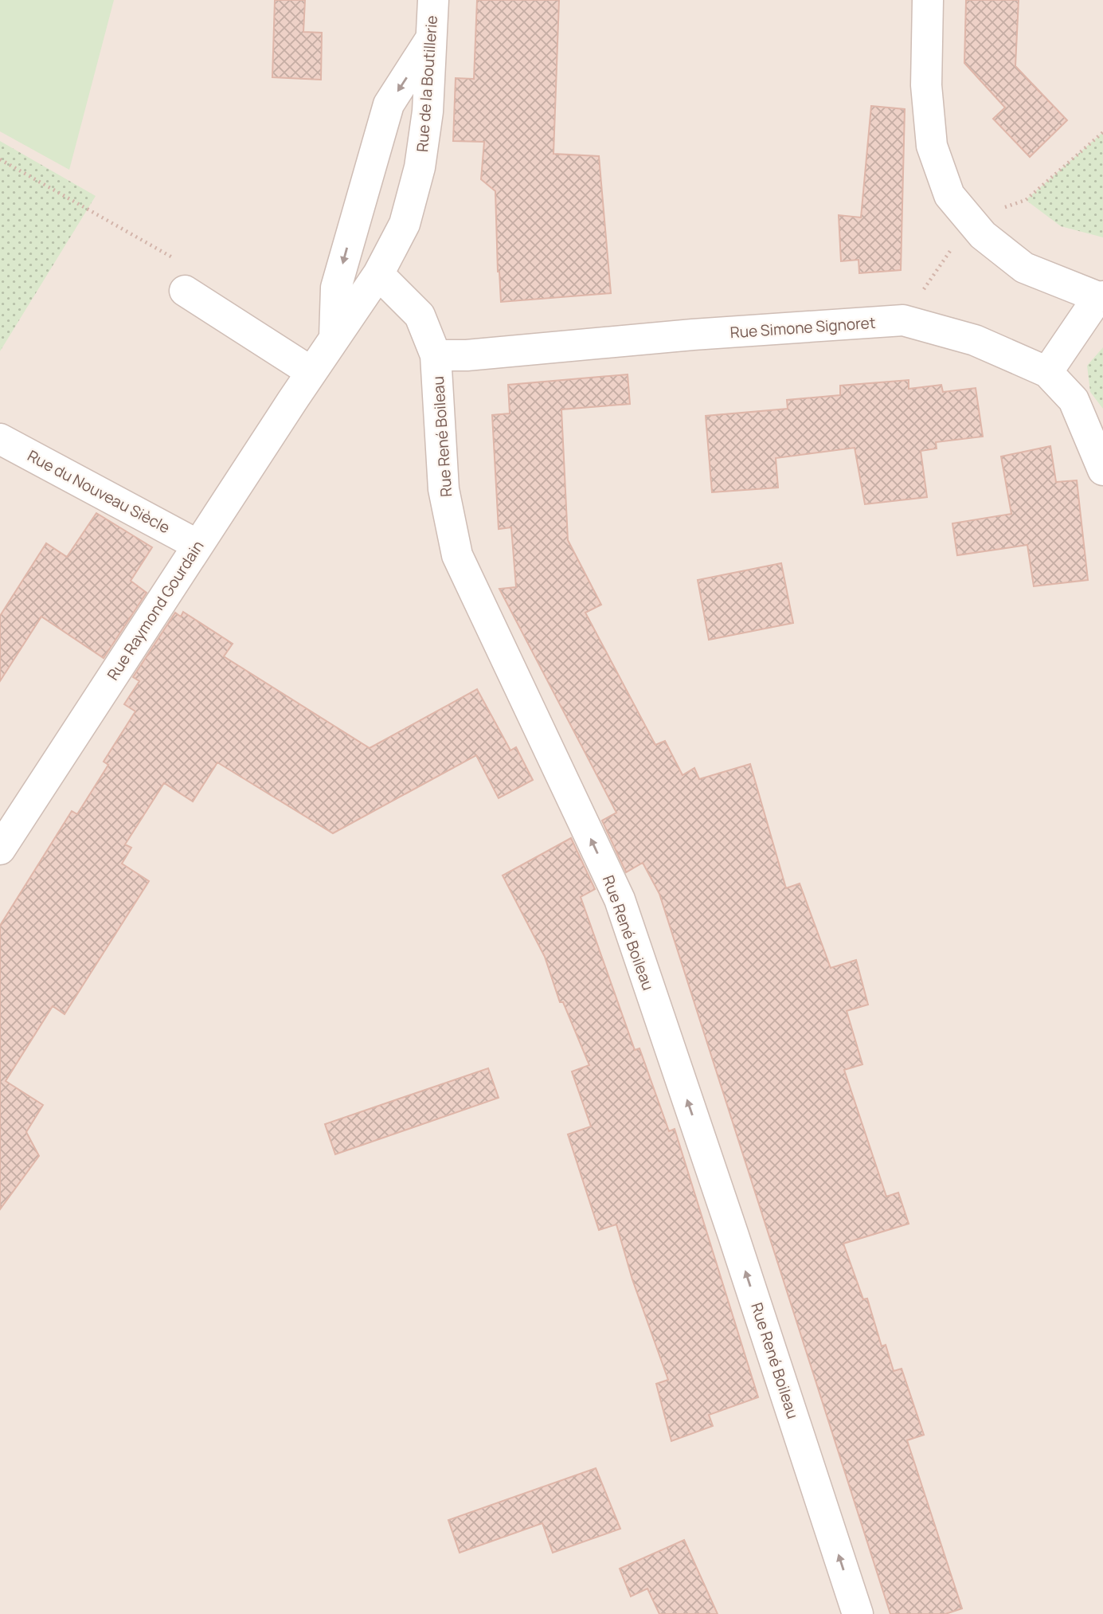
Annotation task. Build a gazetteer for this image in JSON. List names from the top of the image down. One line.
{"streets":{"street":["Rue de la Boutillerie","Rue Simone Signoret","Rue René Boileau","Rue du Nouveau Siècle","Rue Raymond Gourdain"]},"crossings":[["Rue de la Boutillerie","Rue René Boileau"],["Rue de la Boutillerie","Rue Raymond Gourdain"],["Rue Simone Signoret","Rue René Boileau"],["Rue du Nouveau Siècle","Rue Raymond Gourdain"]],"one_way":["Rue René Boileau"]}
